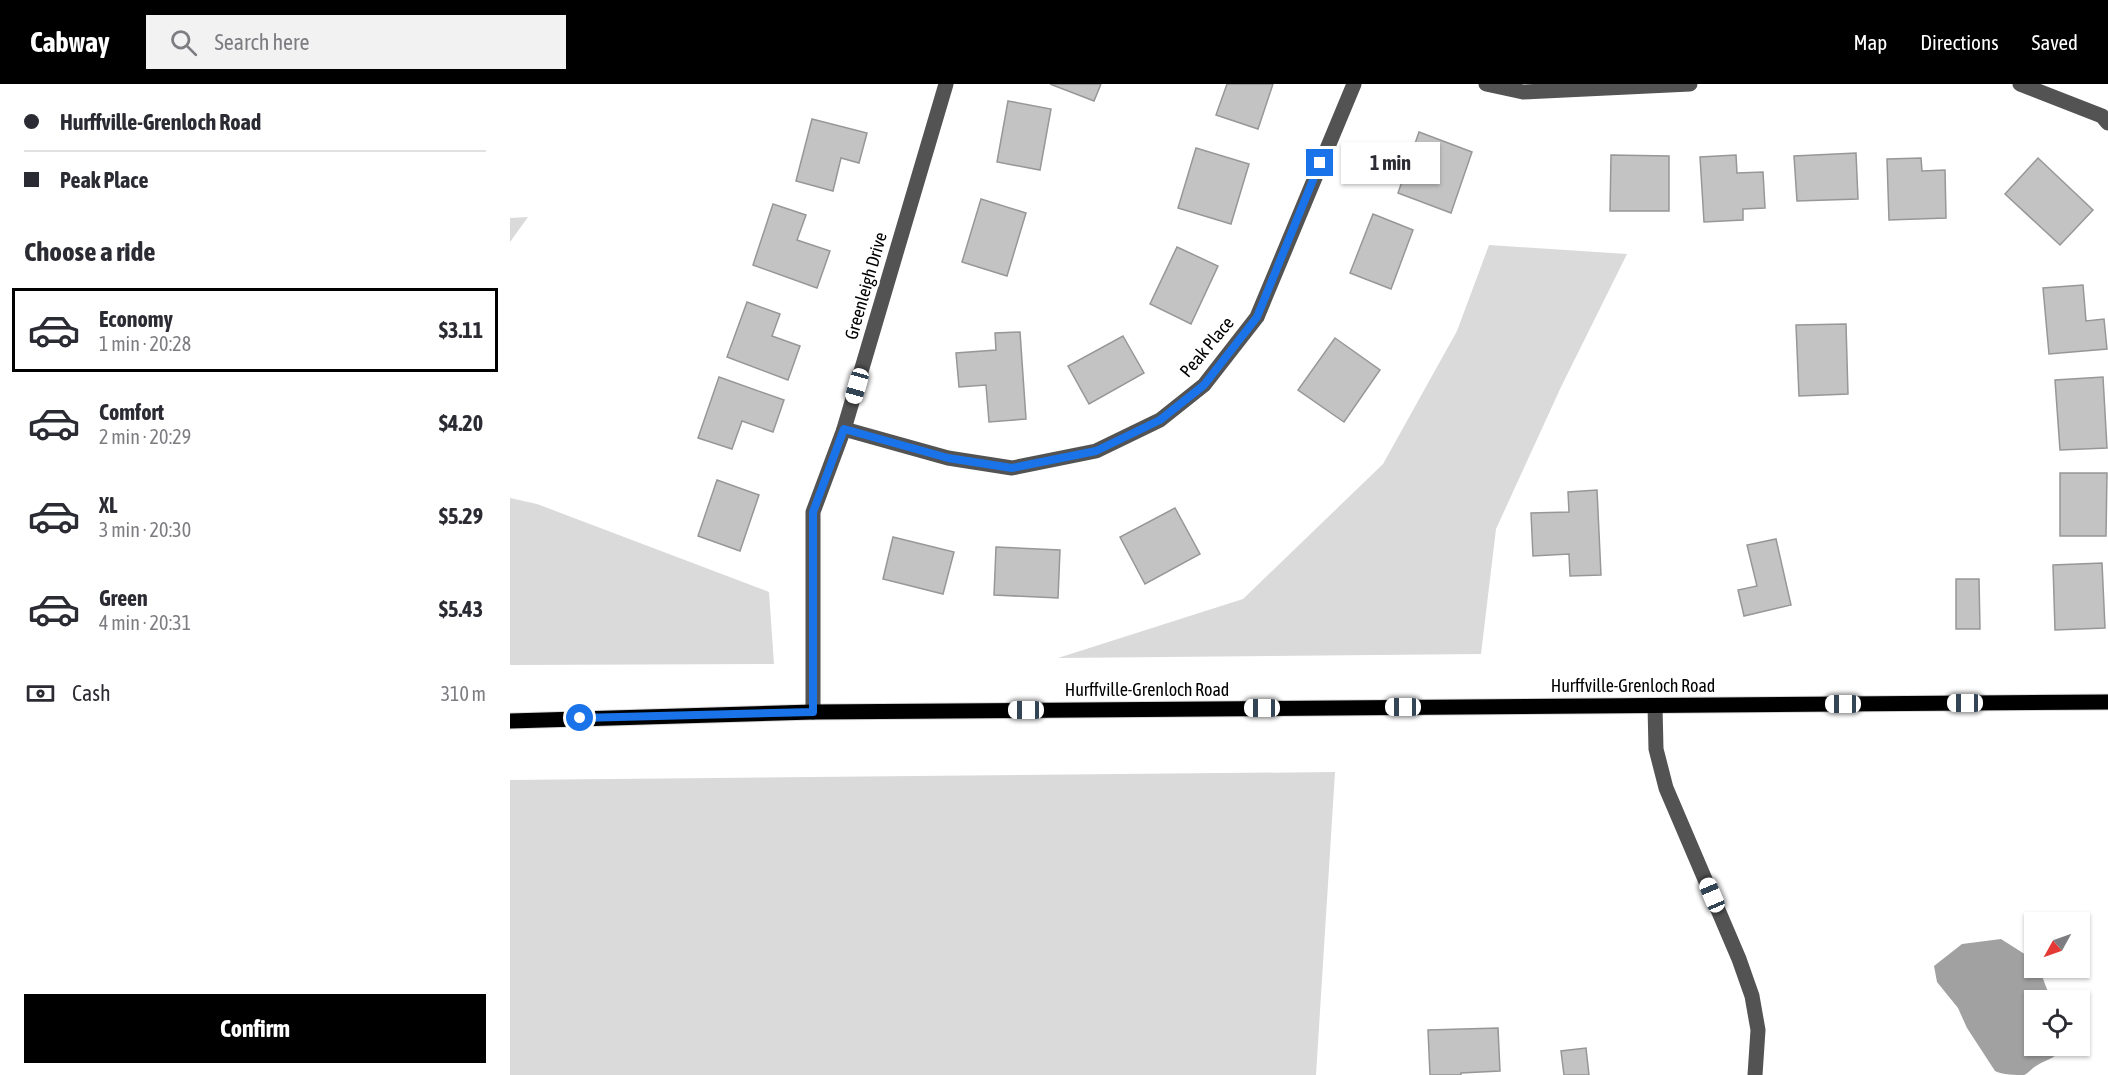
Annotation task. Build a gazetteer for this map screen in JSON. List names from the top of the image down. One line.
{"streets":{"main road":["Hurffville-Grenloch Road"],"street":["Greenleigh Drive","Peak Place"]},"crossings":[["Greenleigh Drive","Peak Place"],["Greenleigh Drive","Hurffville-Grenloch Road"]],"north":"bottom left","page":{"header":"Cabway","search":"Search here","nav":["Map","Directions","Saved"],"banner":["Hurffville-Grenloch Road","Peak Place"],"bubble":"1 min","heading":"Choose a ride","list":[{"name":"Economy","note":"1 min · 20:28","value":"$3.11"},{"name":"Comfort","note":"2 min · 20:29","value":"$4.20"},{"name":"XL","note":"3 min · 20:30","value":"$5.29"},{"name":"Green","note":"4 min · 20:31","value":"$5.43"}],"pay":["Cash","310 m"],"buttons":"Confirm"}}
